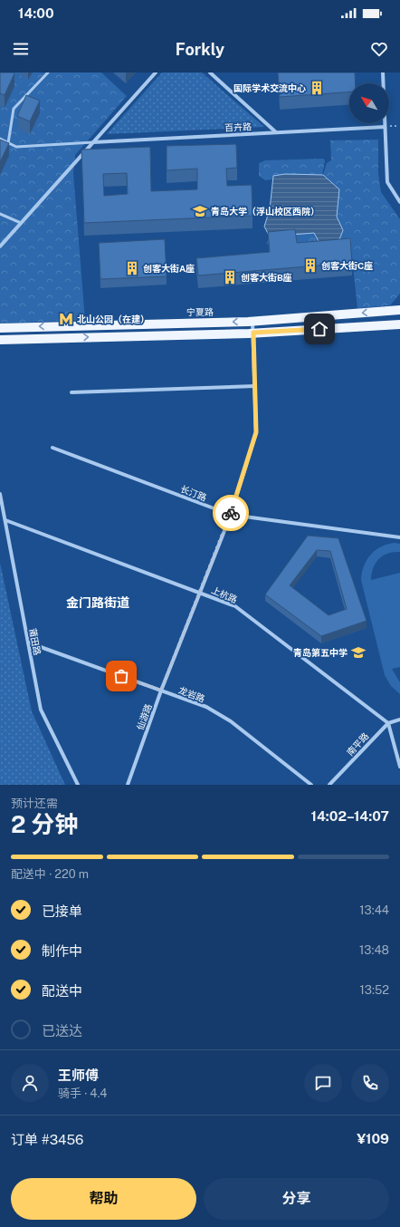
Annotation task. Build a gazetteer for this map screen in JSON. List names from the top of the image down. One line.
{"streets":{"main road":["宁夏路"],"street":["百卉路","长汀路","上杭路","莆田路","龙岩路","仙游路","南平路"]},"crossings":[["宁夏路","仙游路"],["长汀路","仙游路"],["上杭路","莆田路"],["上杭路","仙游路"],["上杭路","南平路"],["莆田路","龙岩路"],["龙岩路","仙游路"]],"districts":["金门路街道"],"places":{"building":["国际学术交流中心","创客大街C座","创客大街A座","创客大街B座"],"school or university":["青岛大学（浮山校区西院）","青岛第五中学"],"metro station":["北山公园（在建）"]},"north":"top left","page":{"status":"14:00","header":"Forkly","heading":["2 分钟","预计还需","14:02–14:07"],"panel":["王师傅","骑手 · 4.4","订单 #3456","¥109"],"bar":"配送中 · 220 m","list":[["已接单","13:44"],["制作中","13:48"],["配送中","13:52"],"已送达"],"buttons":["帮助","分享"]}}
